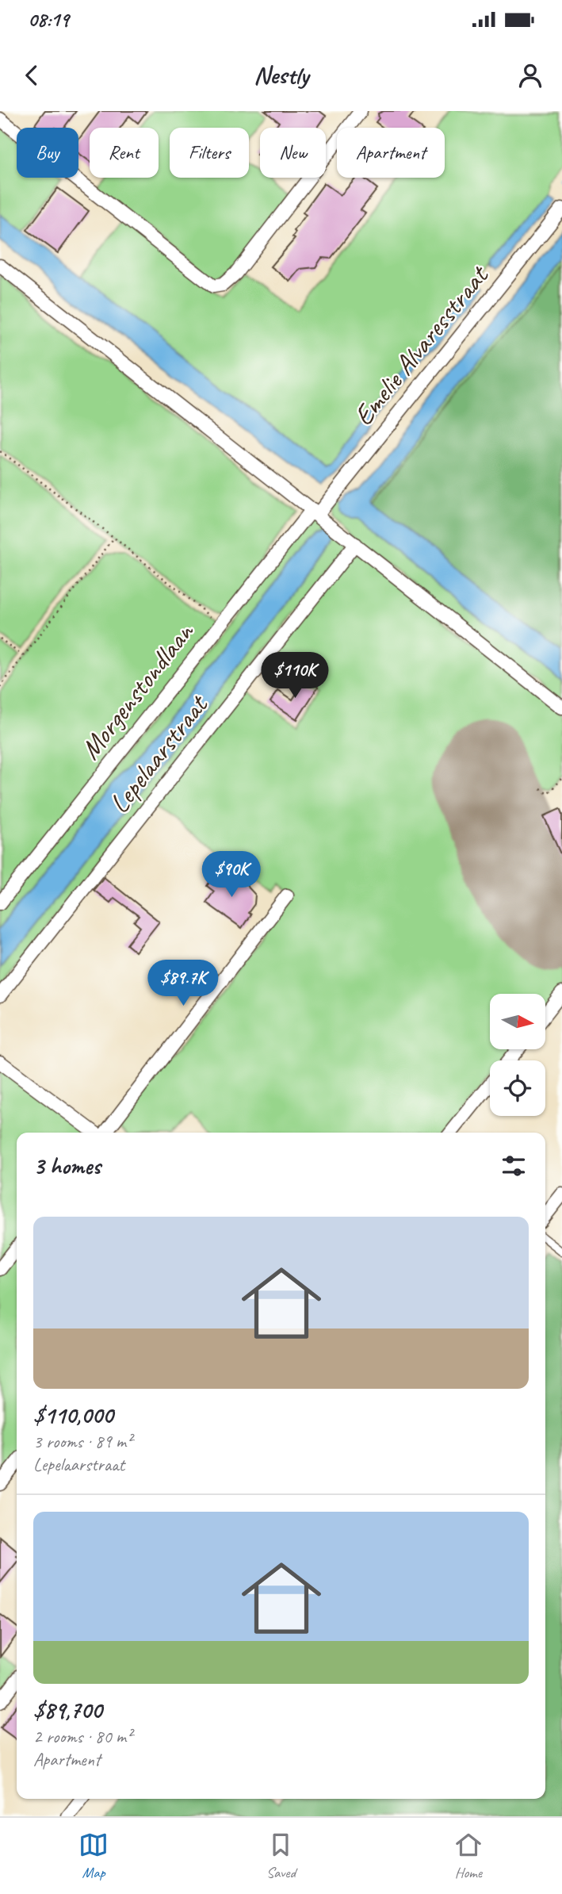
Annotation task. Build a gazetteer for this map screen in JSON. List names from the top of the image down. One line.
{"streets":{"street":["Emelie Alvaresstraat","Morgenstondlaan","Lepelaarstraat"]},"crossings":[["Emelie Alvaresstraat","Morgenstondlaan"]],"north":"right","page":{"status":"08:19","header":"Nestly","chip":["Buy","Rent","Filters","New","Apartment"],"price":["$110K","$90K","$89.7K"],"heading":"3 homes","list":[{"name":"$110,000","note":"3 rooms · 89 m² · Lepelaarstraat"},{"name":"$89,700","note":"2 rooms · 80 m² · Apartment"}],"tabs":["Map","Saved","Home"]}}
